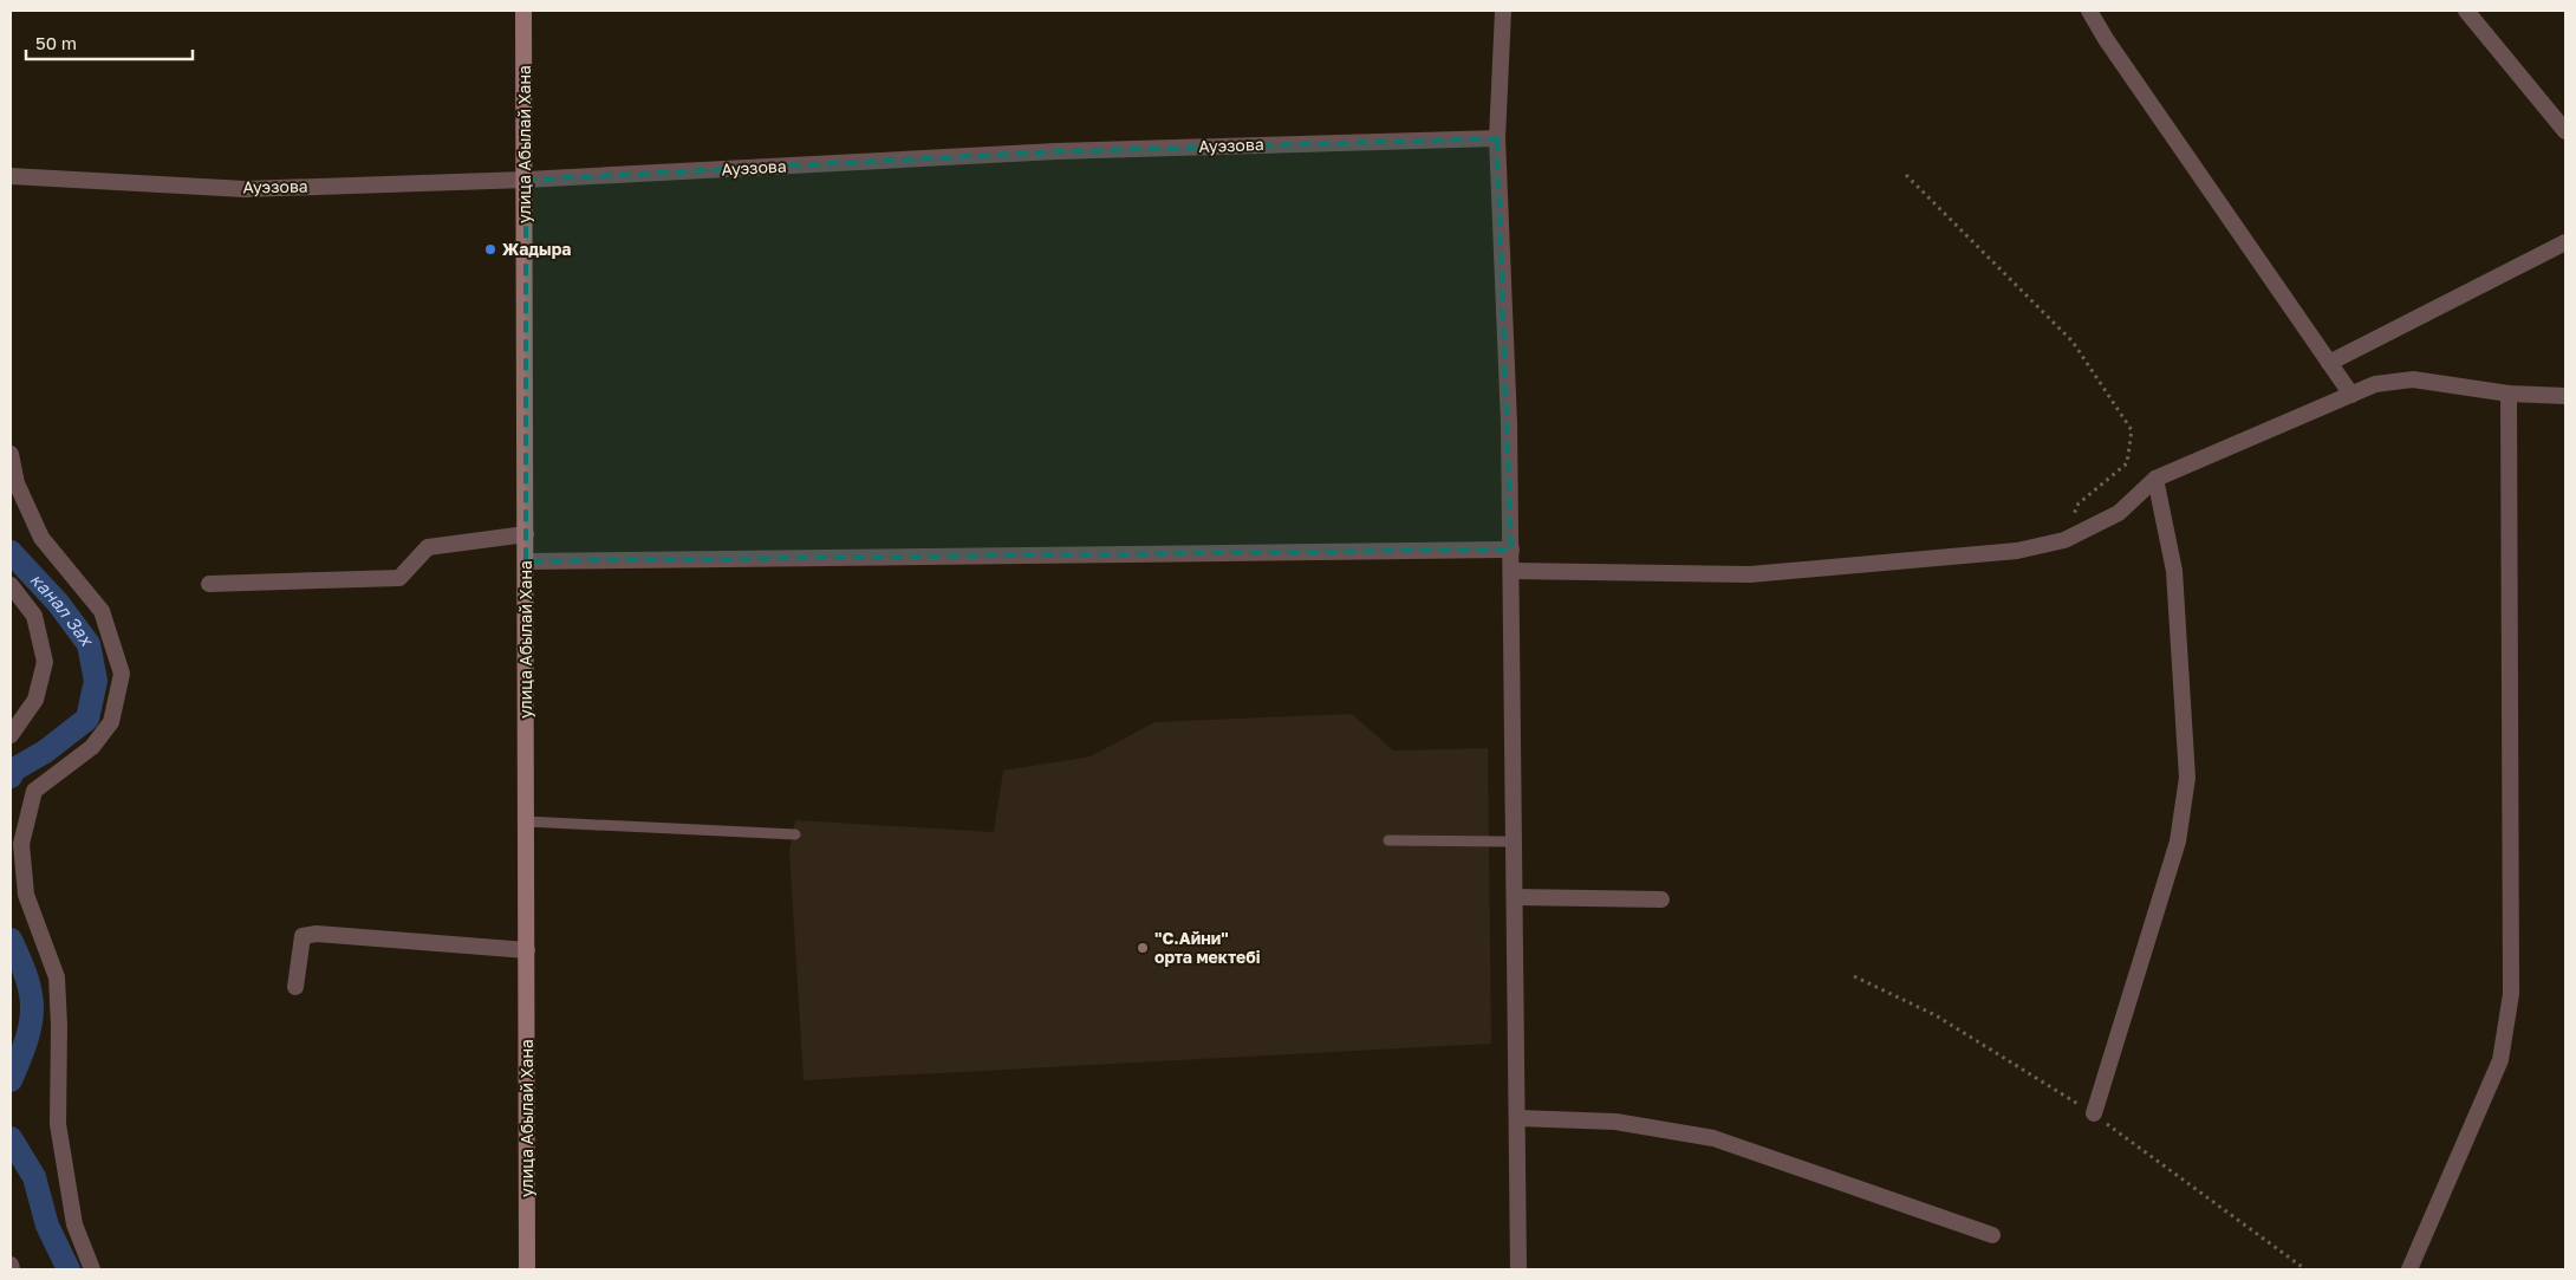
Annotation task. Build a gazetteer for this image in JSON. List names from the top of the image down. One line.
{"streets":{"main road":["улица Абылай Хана"],"street":["Ауэзова"]},"crossings":[["улица Абылай Хана","Ауэзова"]],"water":["канал Зах"],"places":["Жадыра","\"С.Айни\" орта мектебі"],"scale_bar":"50 m"}
